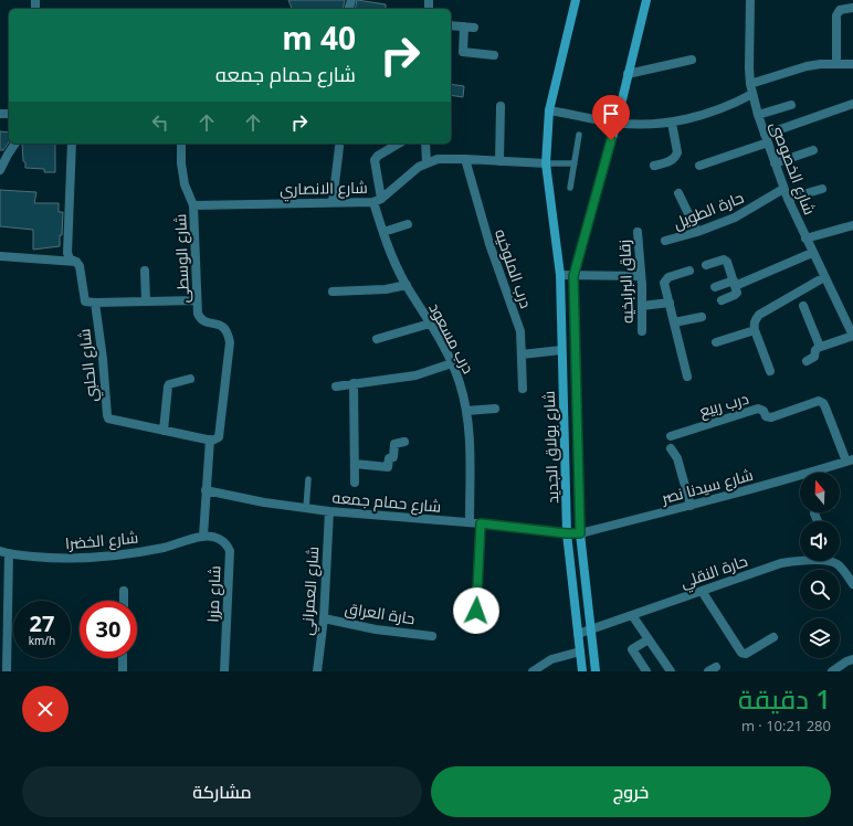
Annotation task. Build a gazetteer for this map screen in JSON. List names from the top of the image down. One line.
{"streets":{"street":["شارع الخصوصى","شارع الانصاري","حارة الطويل","شارع الوسطى","درب الملوخيه","زقاق البرابخيه","درب مسعود","شارع الحلبي","درب ربيع","شارع بولاق الجديد","شارع سيدنا نصر","شارع حمام جمعه","شارع الخضرا","حارة النقلي","شارع العمراني","شارع مزرا","حارة العراق"]},"crossings":[["شارع الخصوصى","حارة الطويل"],["شارع الانصاري","شارع الوسطى"],["شارع الانصاري","درب الملوخيه"],["شارع الانصاري","درب مسعود"],["شارع الانصاري","شارع بولاق الجديد"],["شارع الوسطى","شارع الحلبي"],["درب مسعود","شارع حمام جمعه"],["درب ربيع","شارع سيدنا نصر"],["شارع بولاق الجديد","شارع سيدنا نصر"],["شارع بولاق الجديد","شارع حمام جمعه"],["شارع بولاق الجديد","حارة النقلي"],["شارع سيدنا نصر","شارع حمام جمعه"],["شارع حمام جمعه","شارع العمراني"],["شارع الخضرا","شارع مزرا"],["شارع العمراني","حارة العراق"]],"north":"top","page":{"turn":["40 m","شارع حمام جمعه"],"speed":"27 km/h","limit":"30","heading":["1 دقيقة","280 m · 10:21"],"buttons":["خروج","مشاركة"]}}
